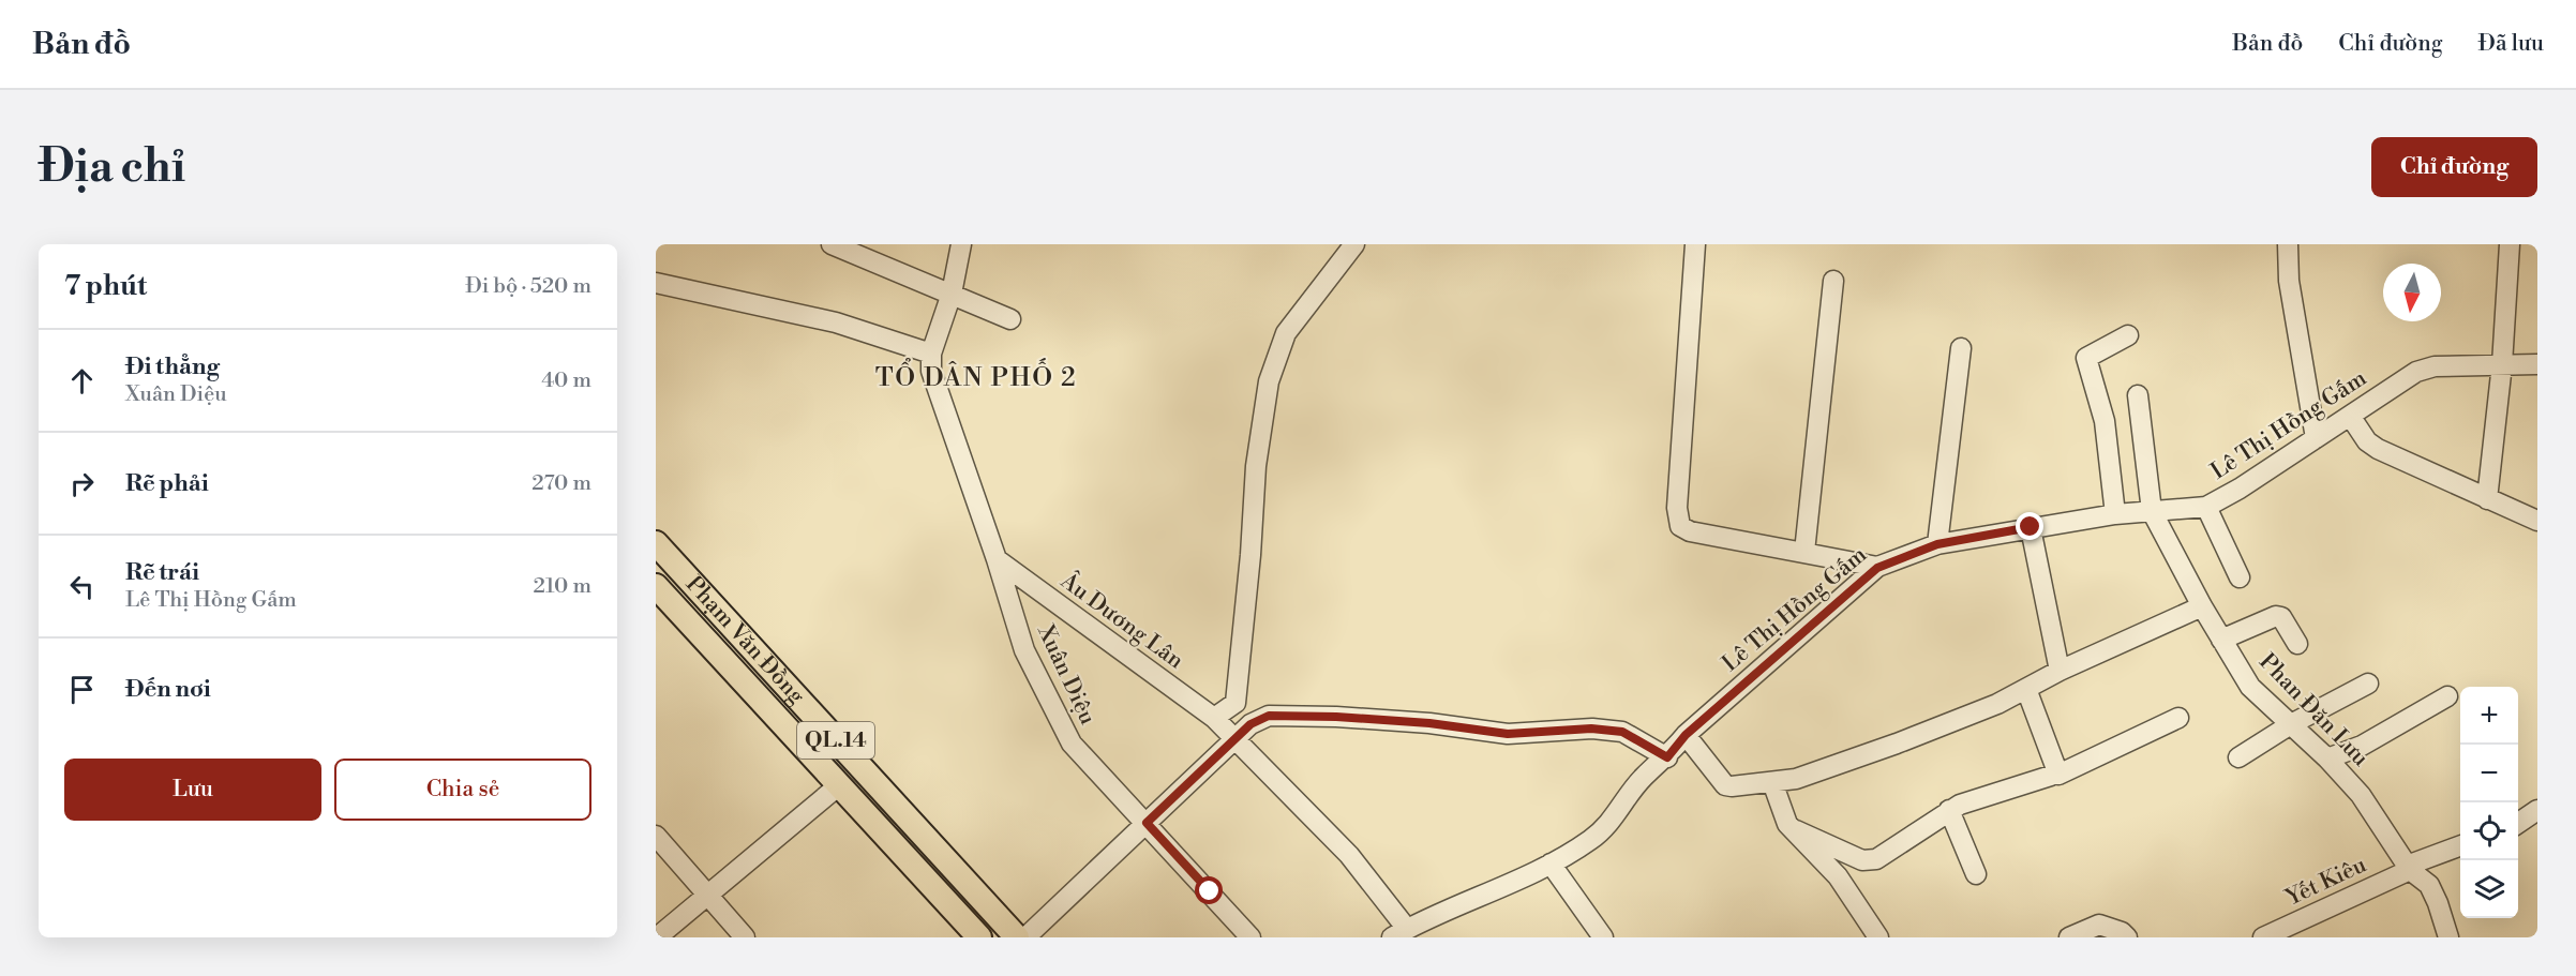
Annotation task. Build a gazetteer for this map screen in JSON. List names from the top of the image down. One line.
{"streets":{"main road":["Phạm Văn Đồng","QL.14"],"street":["Lê Thị Hồng Gấm","Âu Dương Lân","Xuân Diệu","Phan Đăn Lưu","Yết Kiêu"]},"crossings":[["Lê Thị Hồng Gấm","Âu Dương Lân"],["Lê Thị Hồng Gấm","Phan Đăn Lưu"],["Âu Dương Lân","Xuân Diệu"],["Phan Đăn Lưu","Yết Kiêu"]],"districts":["TỔ DÂN PHỐ 2"],"north":"bottom","page":{"header":"Bản đồ","nav":["Bản đồ","Chỉ đường","Đã lưu"],"buttons":["Chỉ đường",["Lưu","Chia sẻ"]],"title":"Địa chỉ","heading":["7 phút","Đi bộ · 520 m"],"list":[["Đi thẳng","Xuân Diệu","40 m"],["Rẽ phải","270 m"],["Rẽ trái","Lê Thị Hồng Gấm","210 m"],"Đến nơi"],"map_buttons":["+","−"]}}
